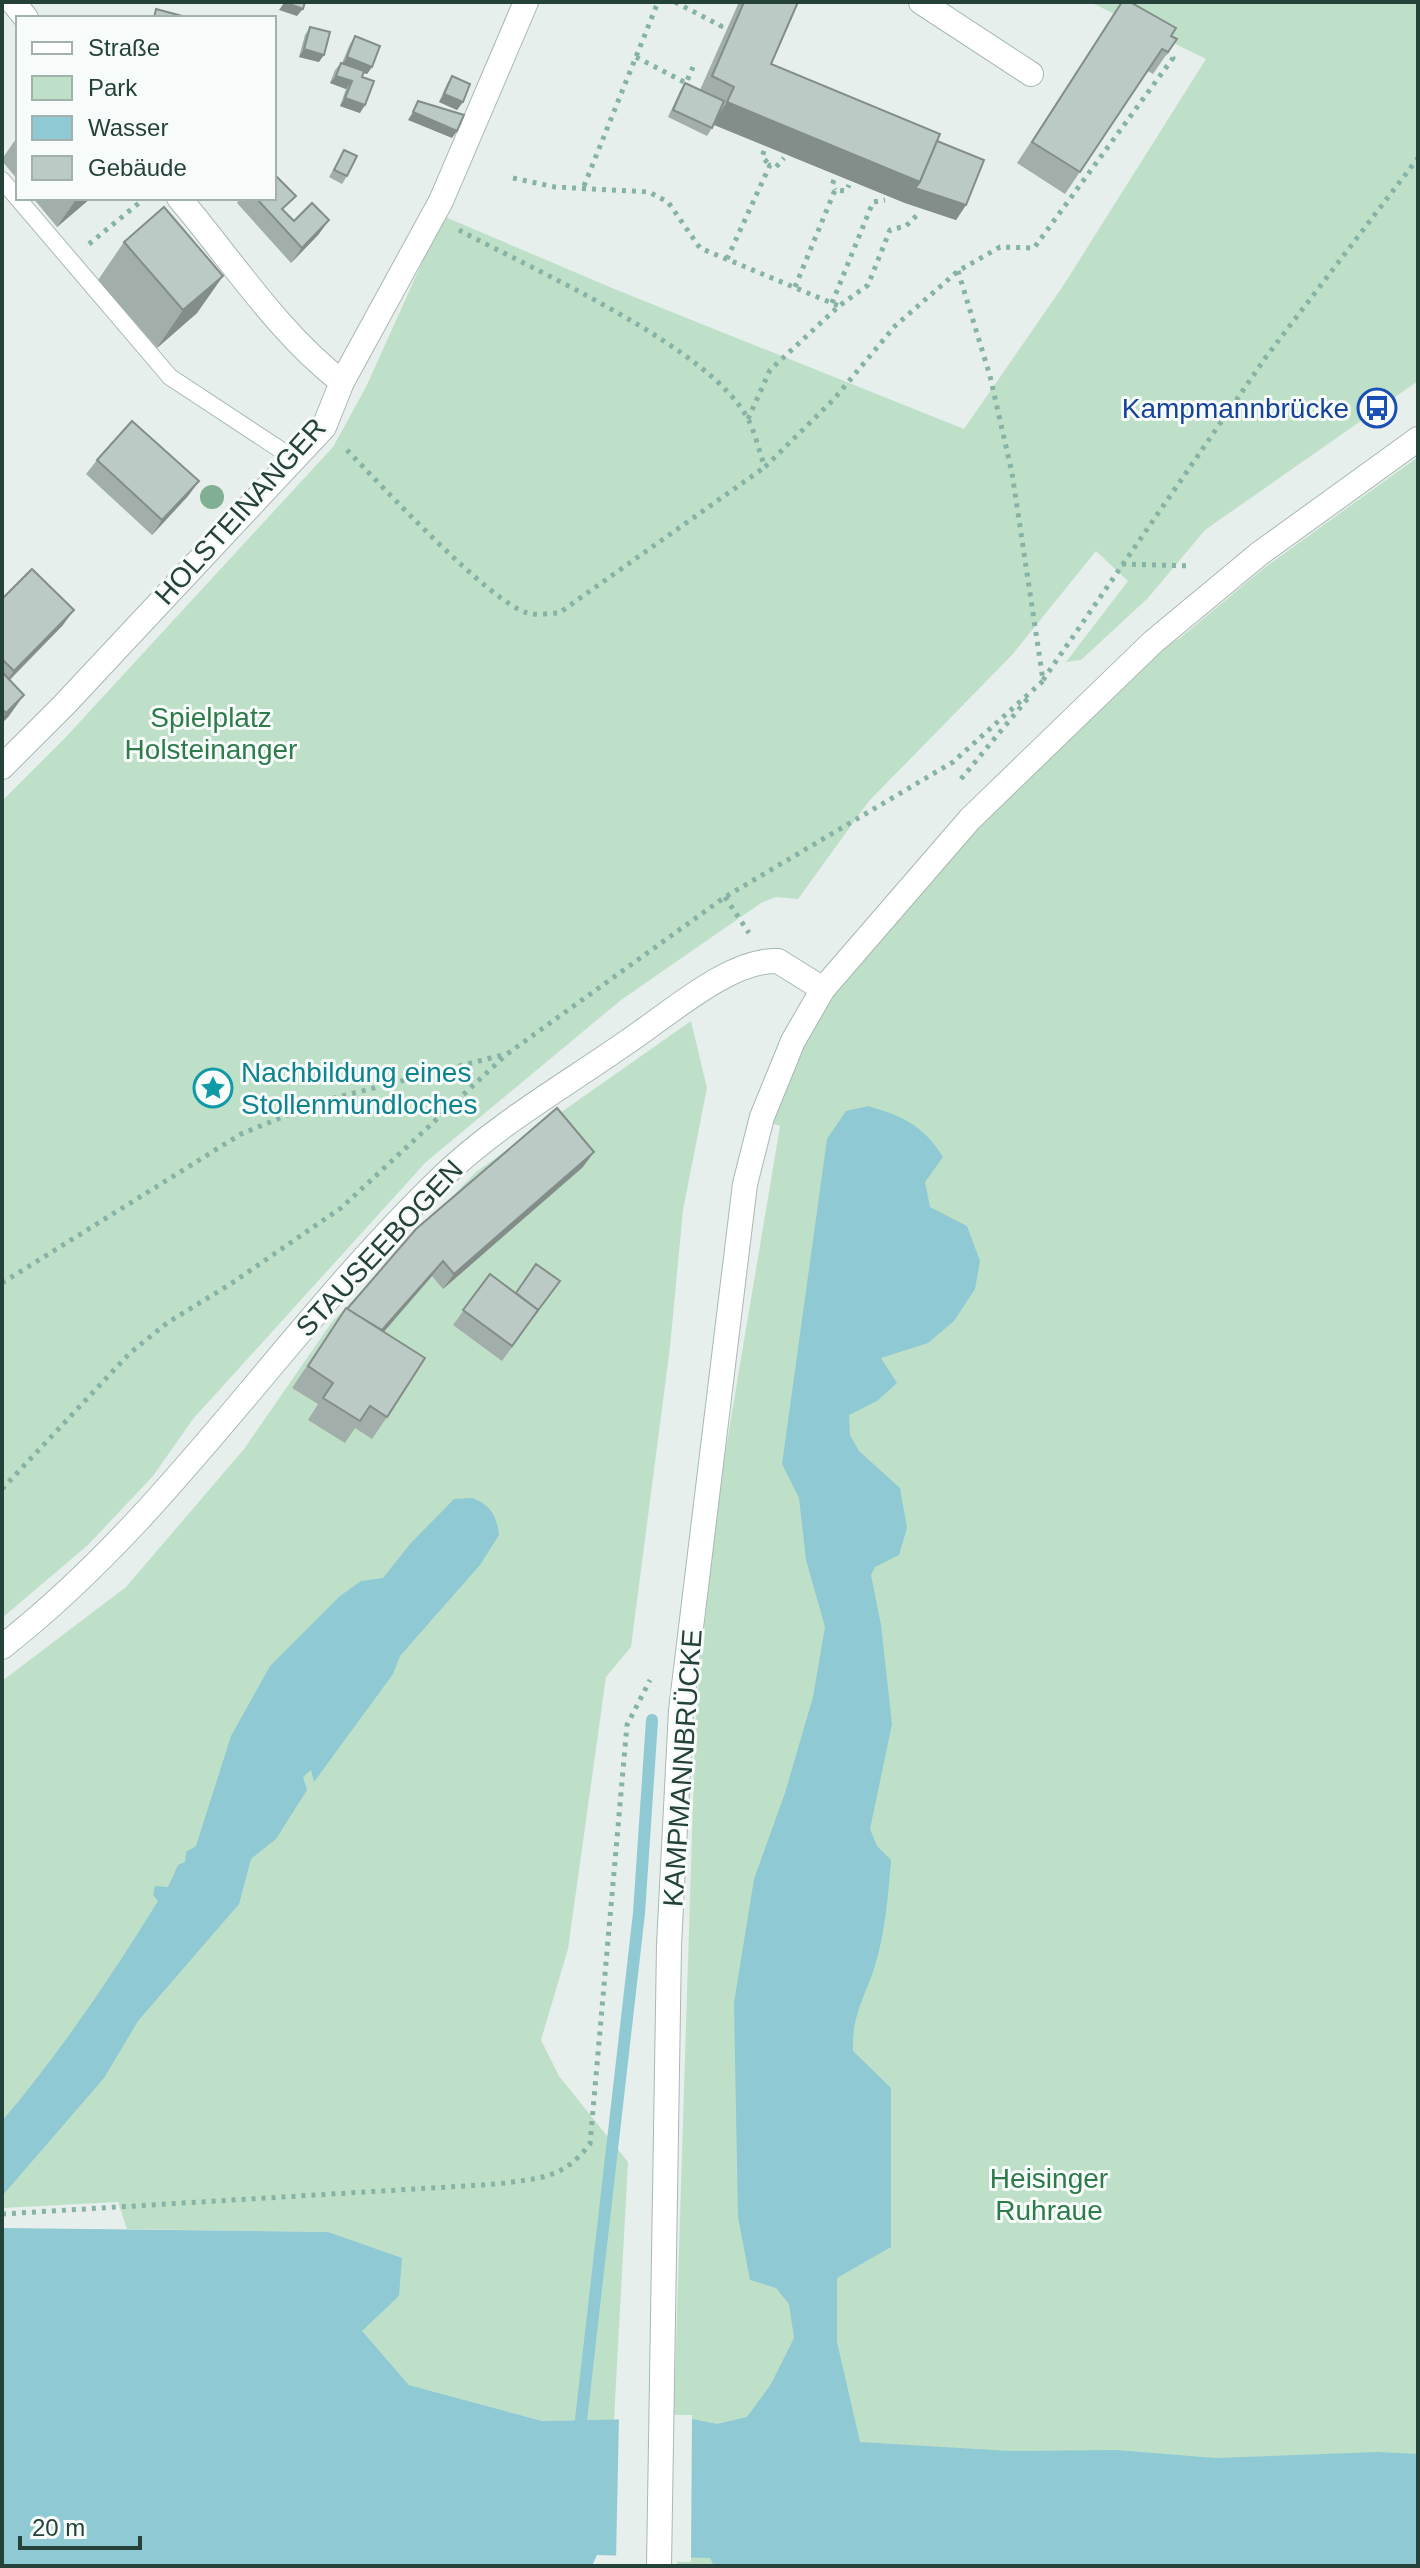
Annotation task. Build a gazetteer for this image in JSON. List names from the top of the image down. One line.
{"streets":{"street":["HOLSTEINANGER","STAUSEEBOGEN","KAMPMANNBRÜCKE"]},"crossings":[["STAUSEEBOGEN","KAMPMANNBRÜCKE"]],"parks":["Spielplatz Holsteinanger","Heisinger Ruhraue"],"places":{"bus stop":["Kampmannbrücke"],"place":["Nachbildung eines Stollenmundloches"]},"legend":["Straße","Park","Wasser","Gebäude"],"scale_bar":"20 m"}
